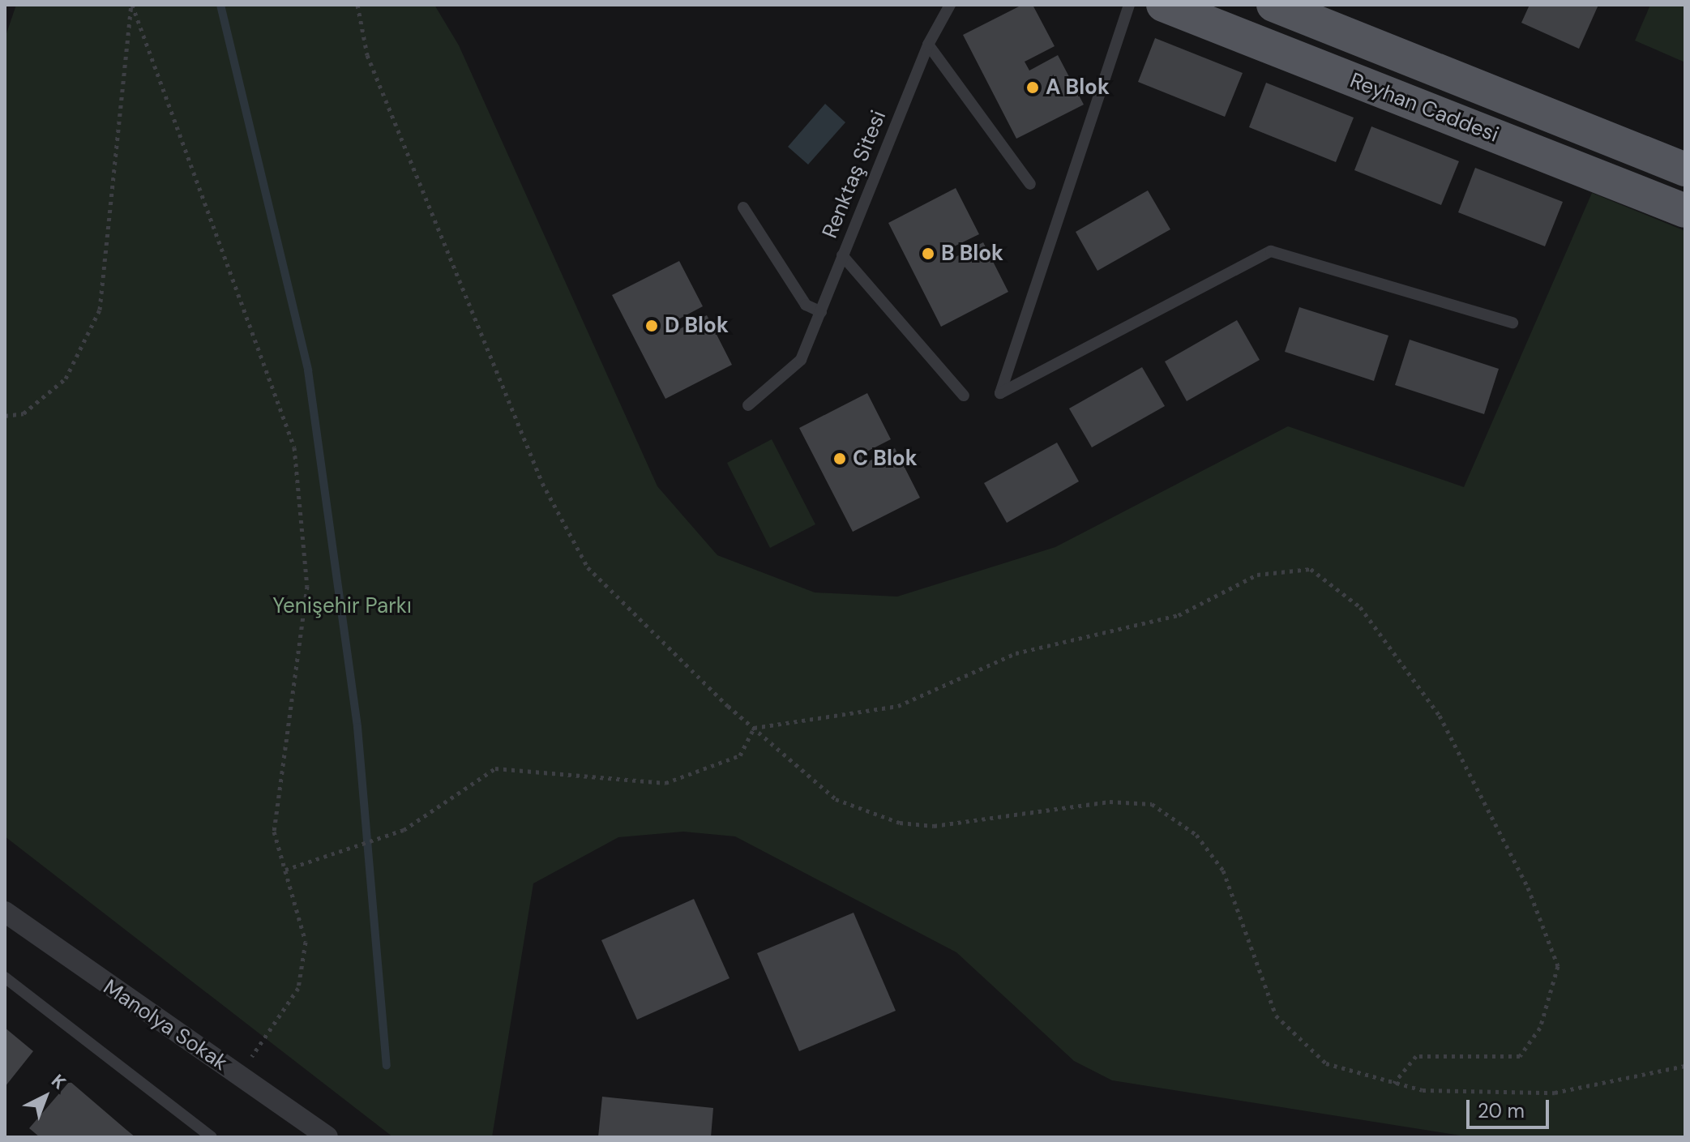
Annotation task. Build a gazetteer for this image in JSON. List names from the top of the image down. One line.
{"streets":{"main road":["Reyhan Caddesi"],"street":["Manolya Sokak"],"lane":["Renktaş Sitesi"]},"parks":["Yenişehir Parkı"],"places":["A Blok","B Blok","D Blok","C Blok"],"scale_bar":"20 m","north":"top right"}
